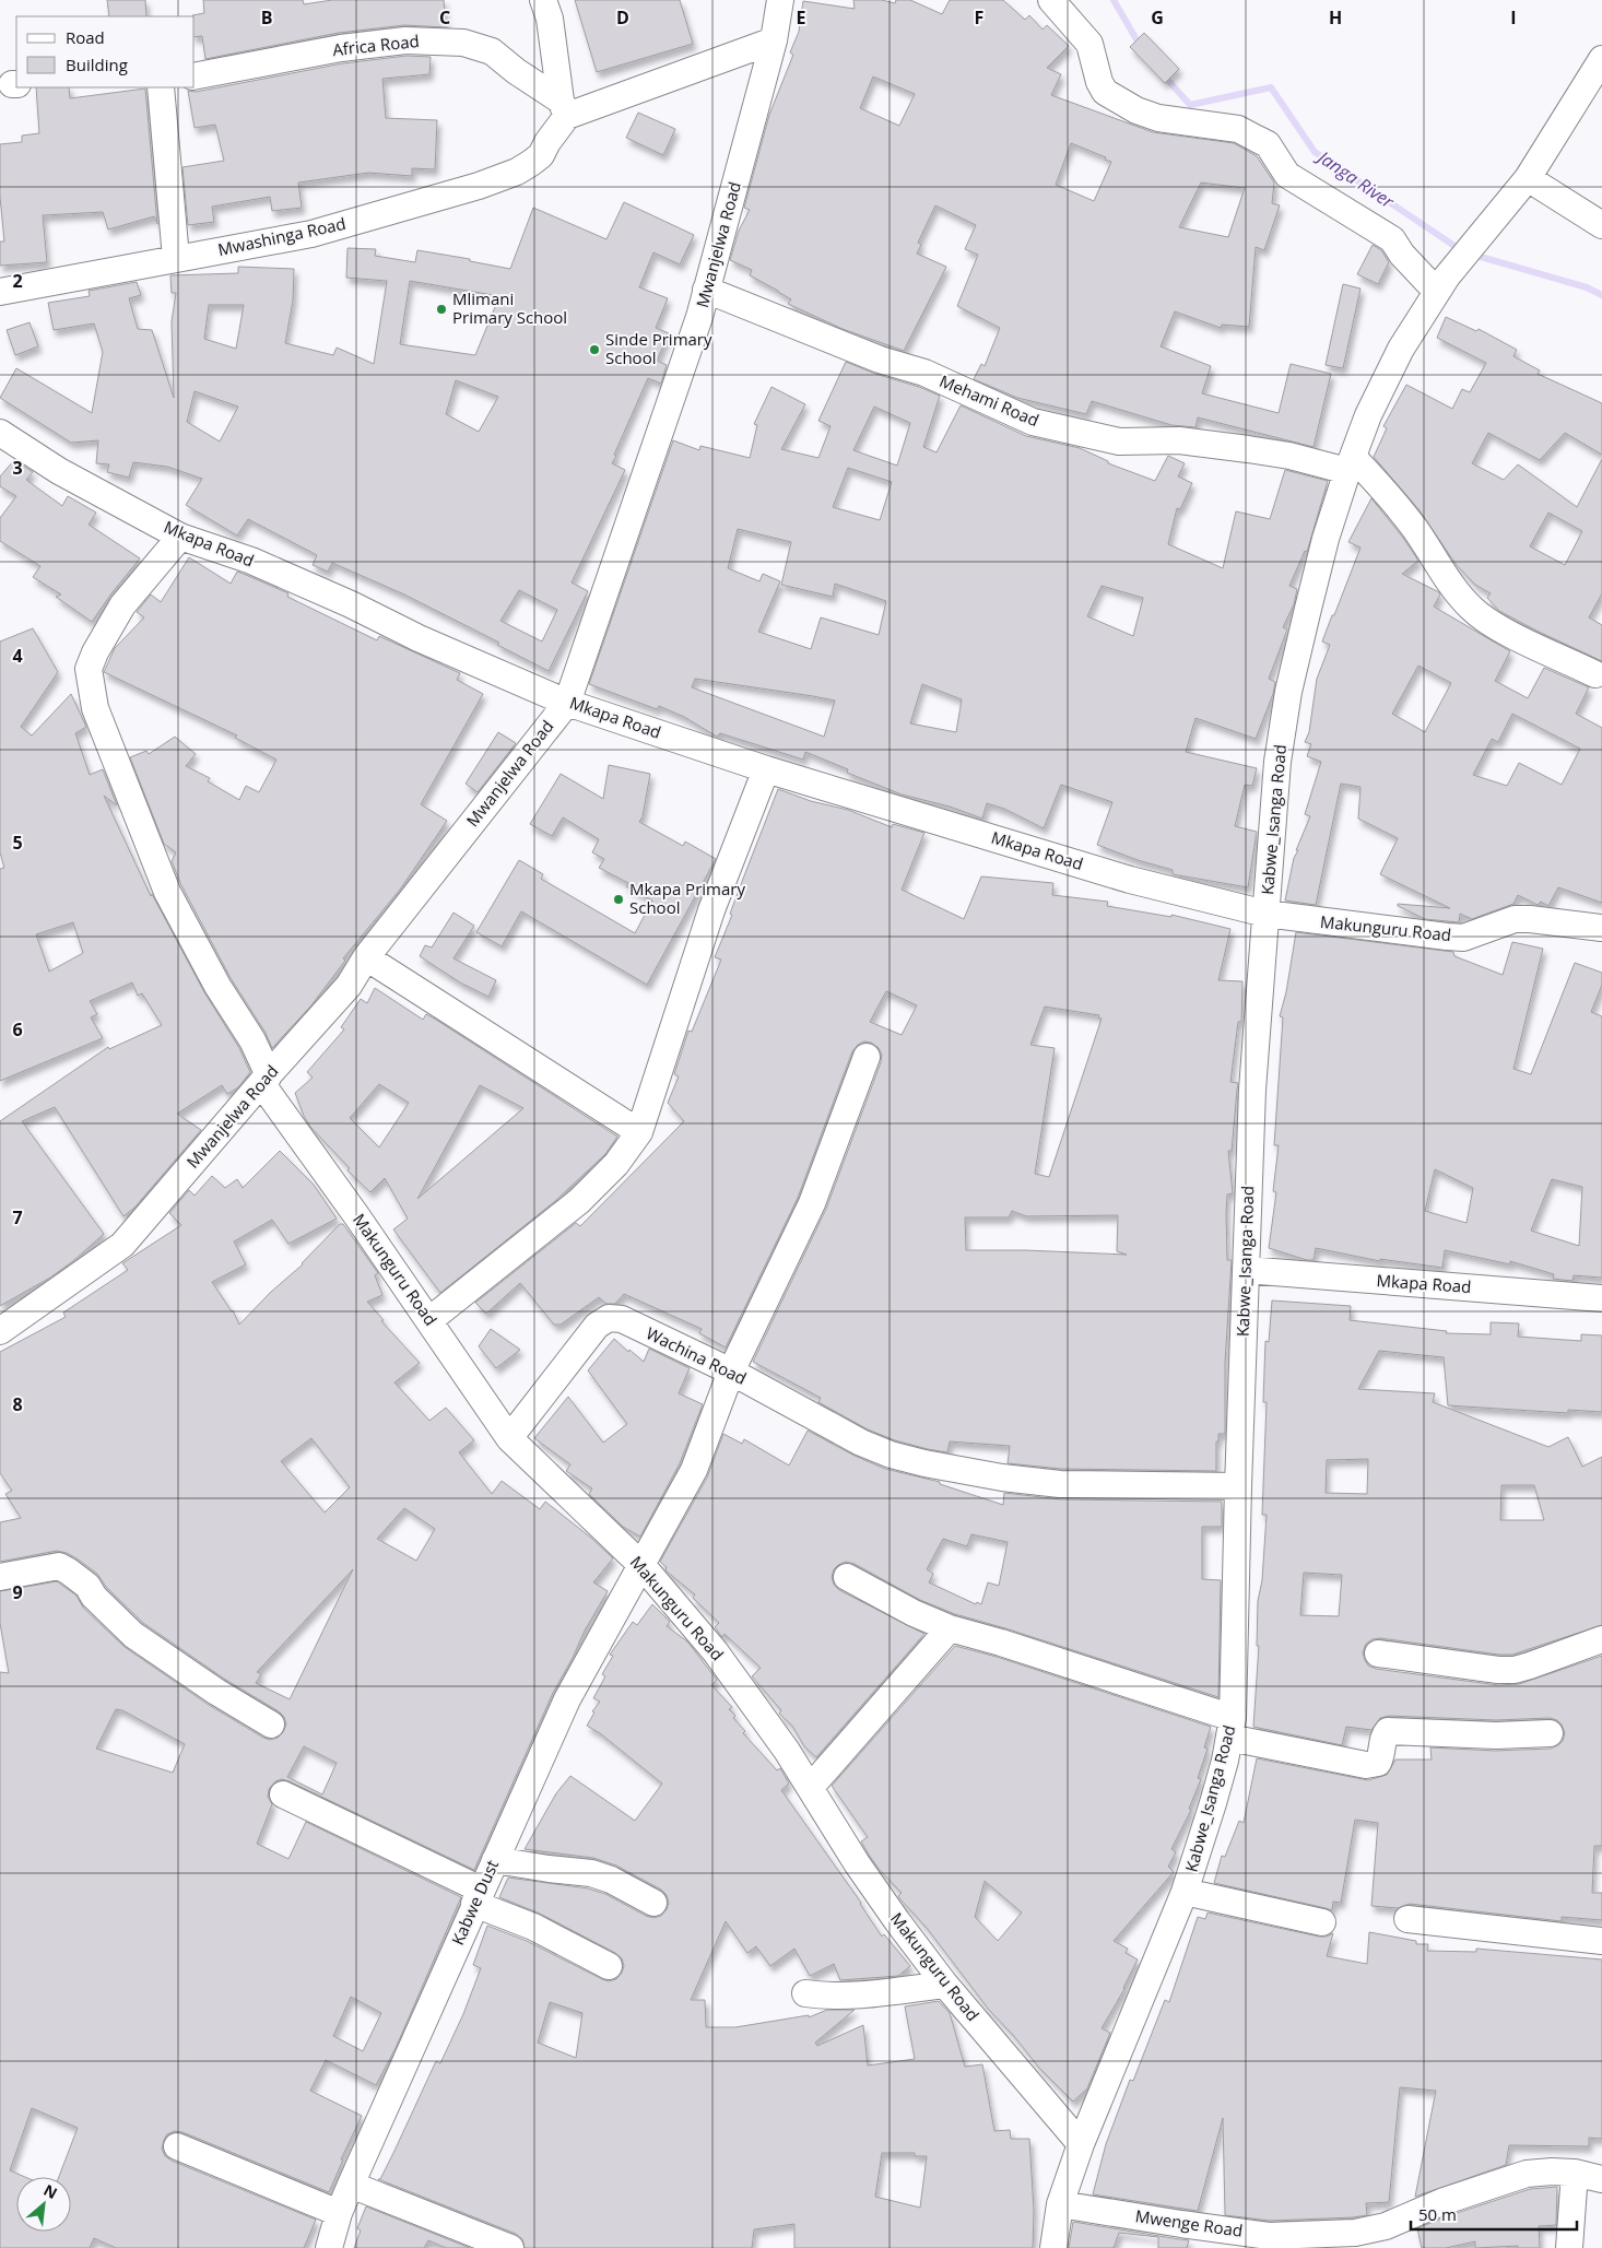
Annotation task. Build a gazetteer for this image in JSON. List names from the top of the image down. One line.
{"streets":{"street":["Africa Road","Mwashinga Road","Mwanjelwa Road","Mehami Road","Mkapa Road","Kabwe_Isanga Road","Makunguru Road","Wachina Road","Kabwe Dust","Mwenge Road"]},"crossings":[["Africa Road","Mwashinga Road"],["Mwanjelwa Road","Mehami Road"],["Mwanjelwa Road","Mkapa Road"],["Mwanjelwa Road","Makunguru Road"],["Mehami Road","Kabwe_Isanga Road"],["Mkapa Road","Kabwe_Isanga Road"],["Mkapa Road","Makunguru Road"],["Kabwe_Isanga Road","Makunguru Road"],["Kabwe_Isanga Road","Wachina Road"],["Kabwe_Isanga Road","Mwenge Road"],["Makunguru Road","Wachina Road"],["Makunguru Road","Kabwe Dust"],["Wachina Road","Kabwe Dust"]],"water":["Janga River"],"places":["Mlimani Primary School","Sinde Primary School","Mkapa Primary School"],"legend":["Road","Building"],"scale_bar":"50 m","north":"top right","grid":{"columns":["B","C","D","E","F","G","H","I"],"rows":["2","3","4","5","6","7","8","9"]}}
